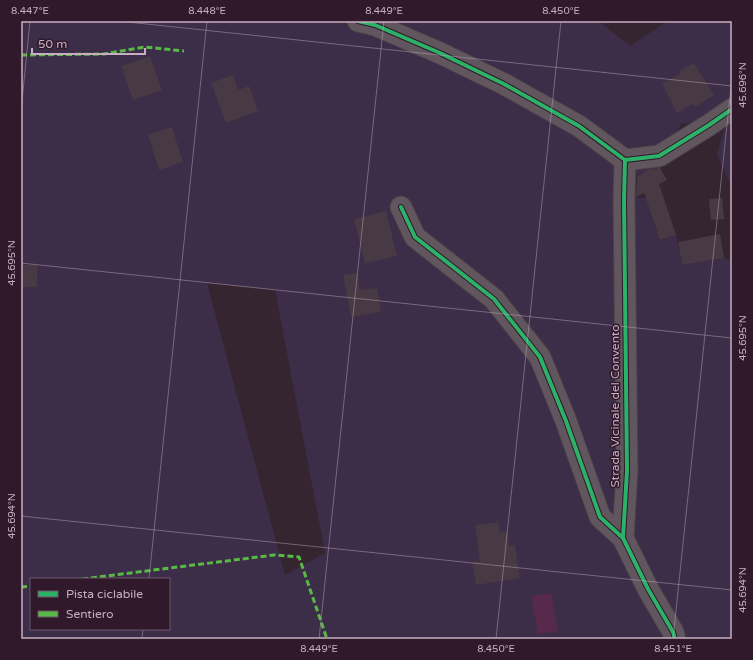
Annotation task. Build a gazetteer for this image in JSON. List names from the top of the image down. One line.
{"streets":{"street":["Strada Vicinale del Convento"]},"legend":["Pista ciclabile","Sentiero"],"scale_bar":"50 m","coordinates":["8.447°E","8.448°E","8.449°E","8.450°E","45.696°N","45.695°N","45.694°N","8.451°E"]}
